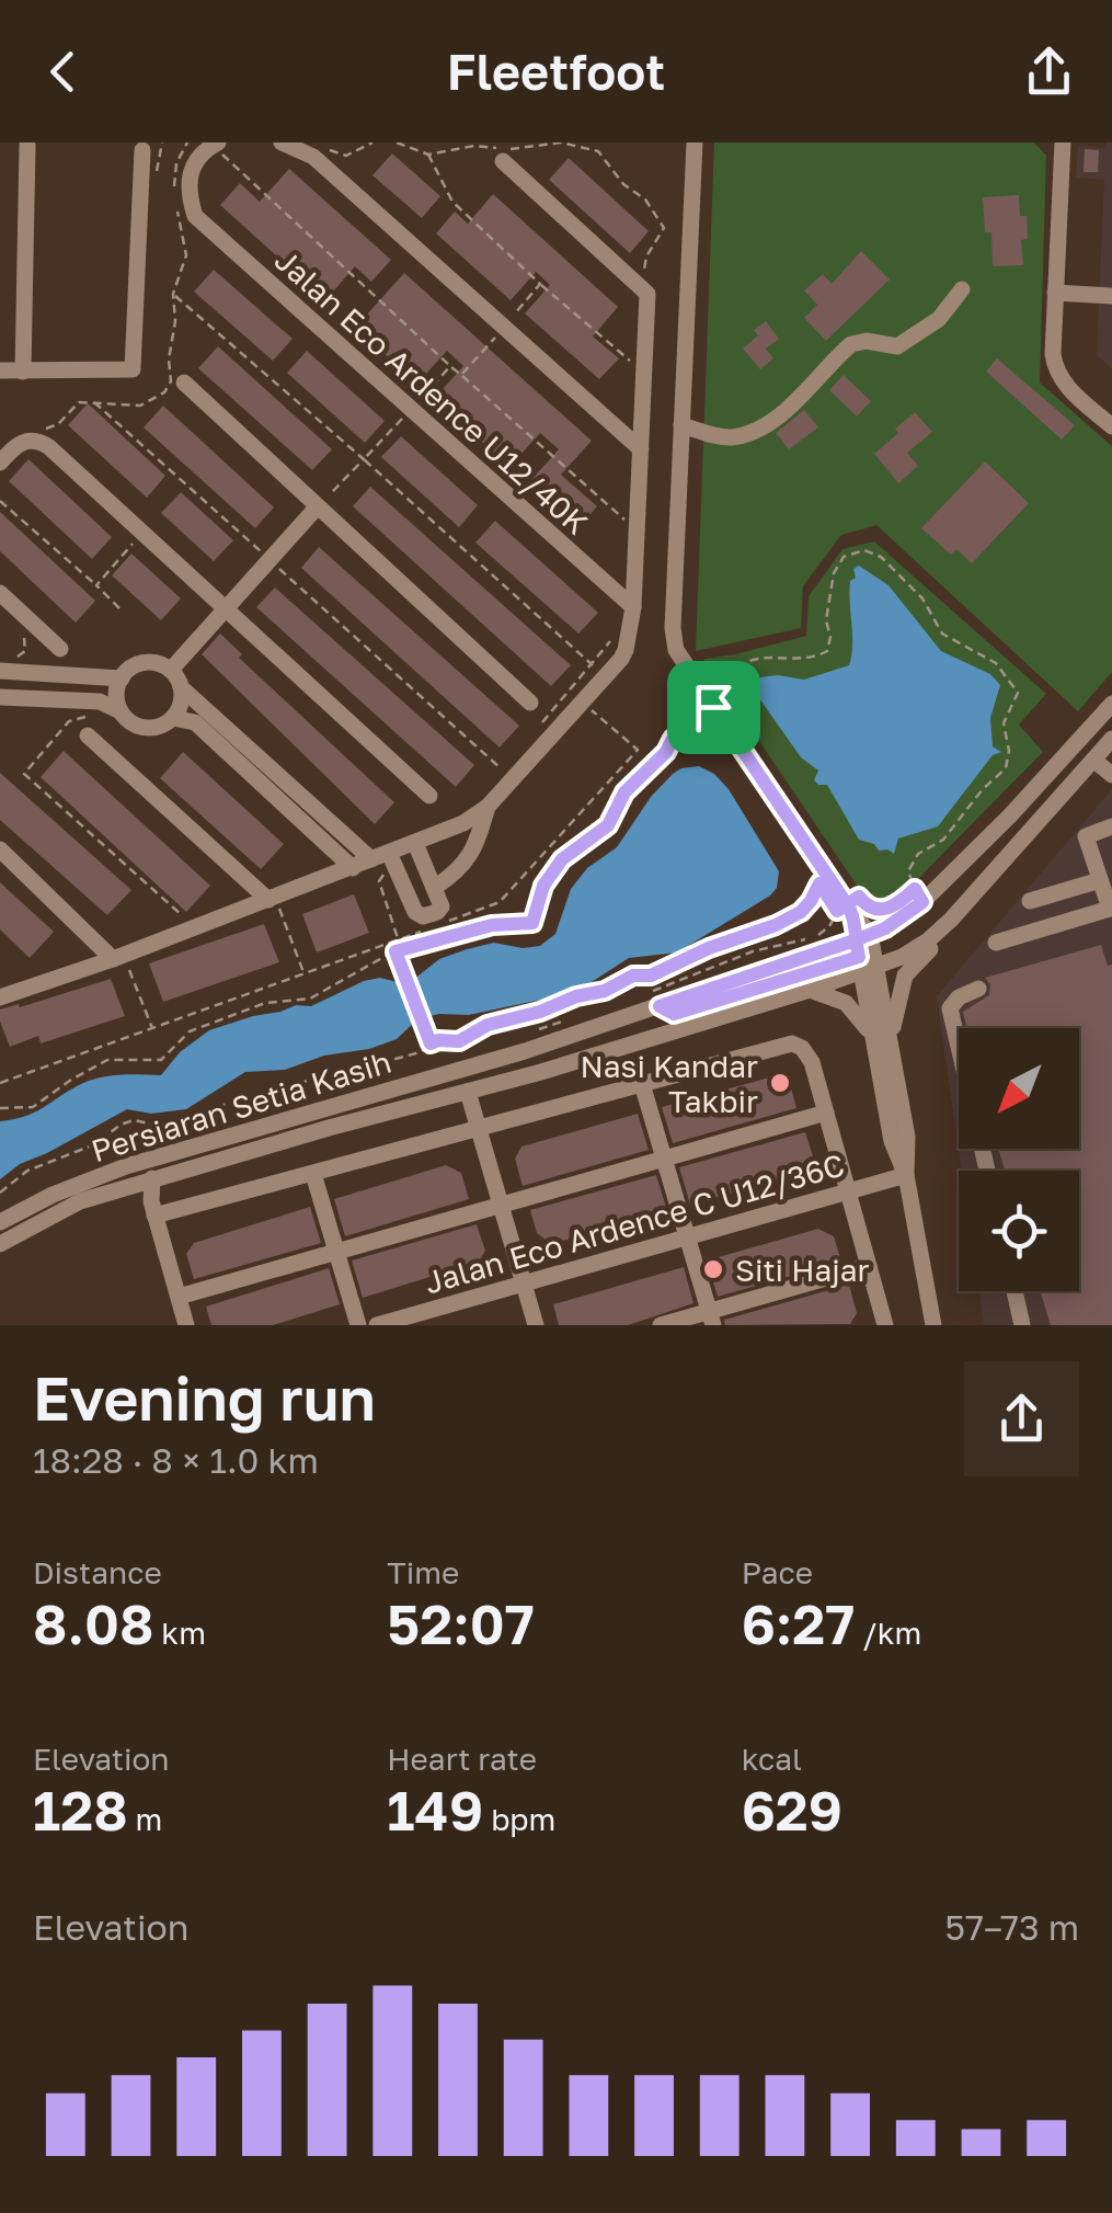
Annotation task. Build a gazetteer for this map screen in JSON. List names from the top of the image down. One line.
{"streets":{"street":["Jalan Eco Ardence U12/40K","Persiaran Setia Kasih","Jalan Eco Ardence C U12/36C"]},"places":["Nasi Kandar Takbir","Siti Hajar"],"north":"bottom left","page":{"header":"Fleetfoot","heading":["Evening run","18:28 · 8 × 1.0 km"],"stats":[["Distance","8.08 km"],["Time","52:07"],["Pace","6:27 /km"],["Elevation","128 m"],["Heart rate","149 bpm"],["kcal","629"]],"chart":["Elevation","57–73 m"]}}
